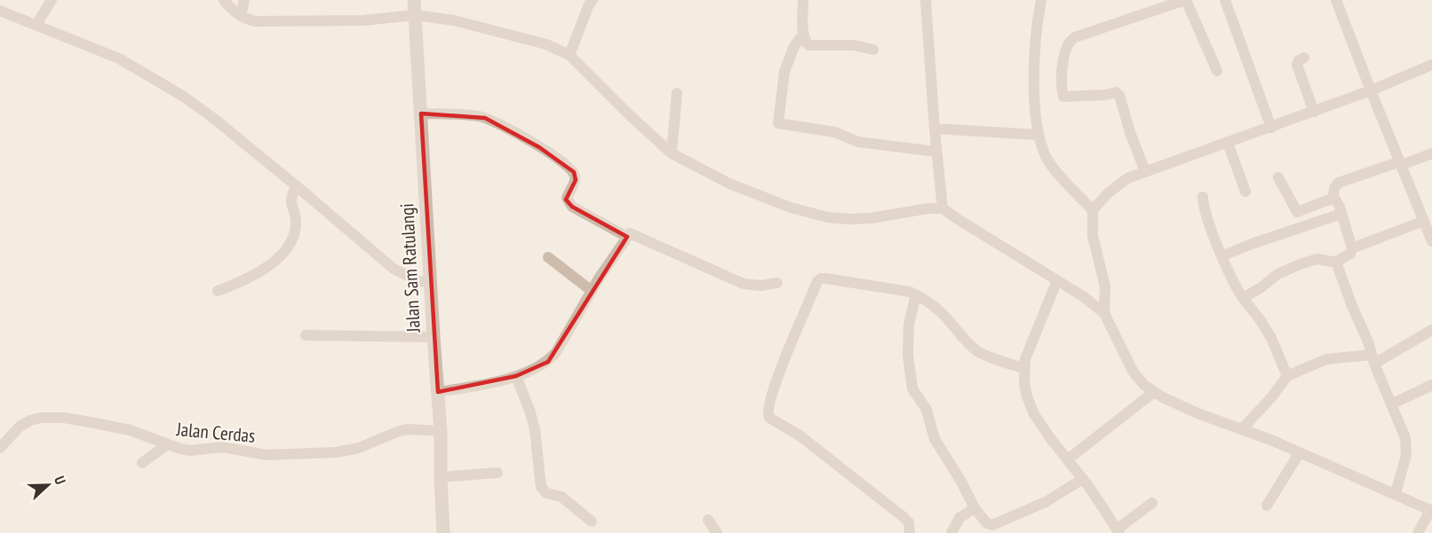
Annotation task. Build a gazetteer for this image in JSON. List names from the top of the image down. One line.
{"streets":{"street":["Jalan Sam Ratulangi","Jalan Cerdas"]},"crossings":[["Jalan Sam Ratulangi","Jalan Cerdas"]],"north":"right"}
